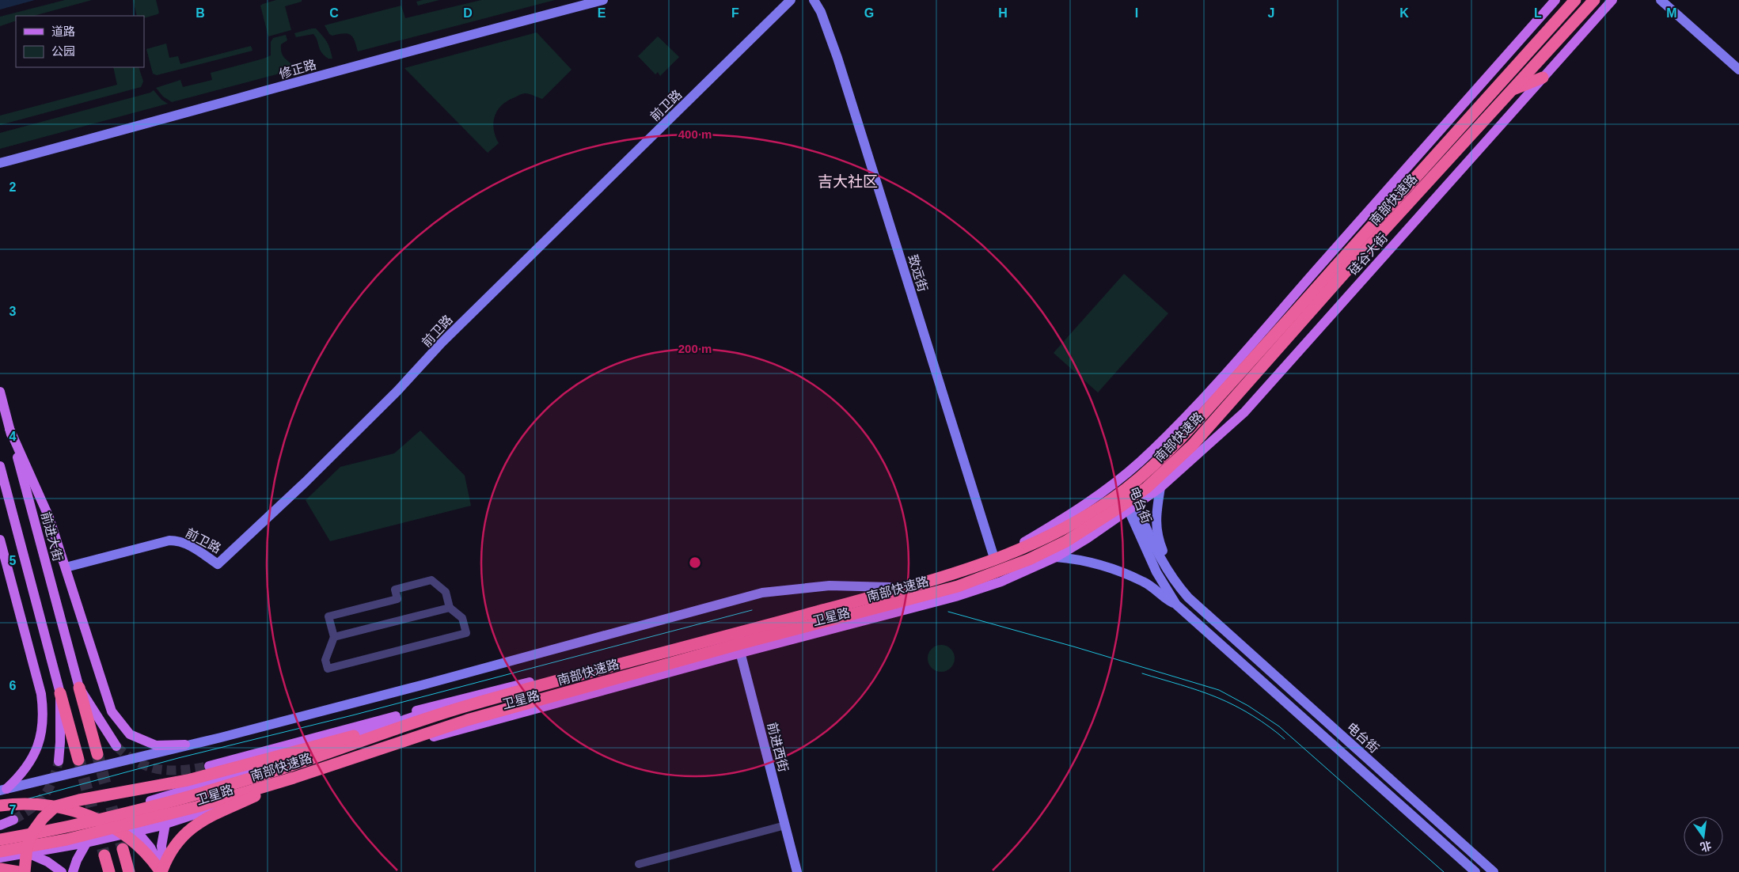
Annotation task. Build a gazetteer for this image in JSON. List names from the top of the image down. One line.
{"streets":{"highway":["南部快速路"],"main road":["硅谷大街","前进大街","卫星路"],"street":["修正路","前卫路","致远街","电台街","前进西街"]},"crossings":[["硅谷大街","电台街"],["硅谷大街","卫星路"],["致远街","卫星路"],["电台街","卫星路"],["卫星路","前进西街"]],"districts":["吉大社区"],"legend":["道路","公园"],"north":"bottom","grid":{"columns":["B","C","D","E","F","G","H","I","J","K","L","M"],"rows":["2","3","4","5","6","7"]},"rings":["400 m","200 m"]}
